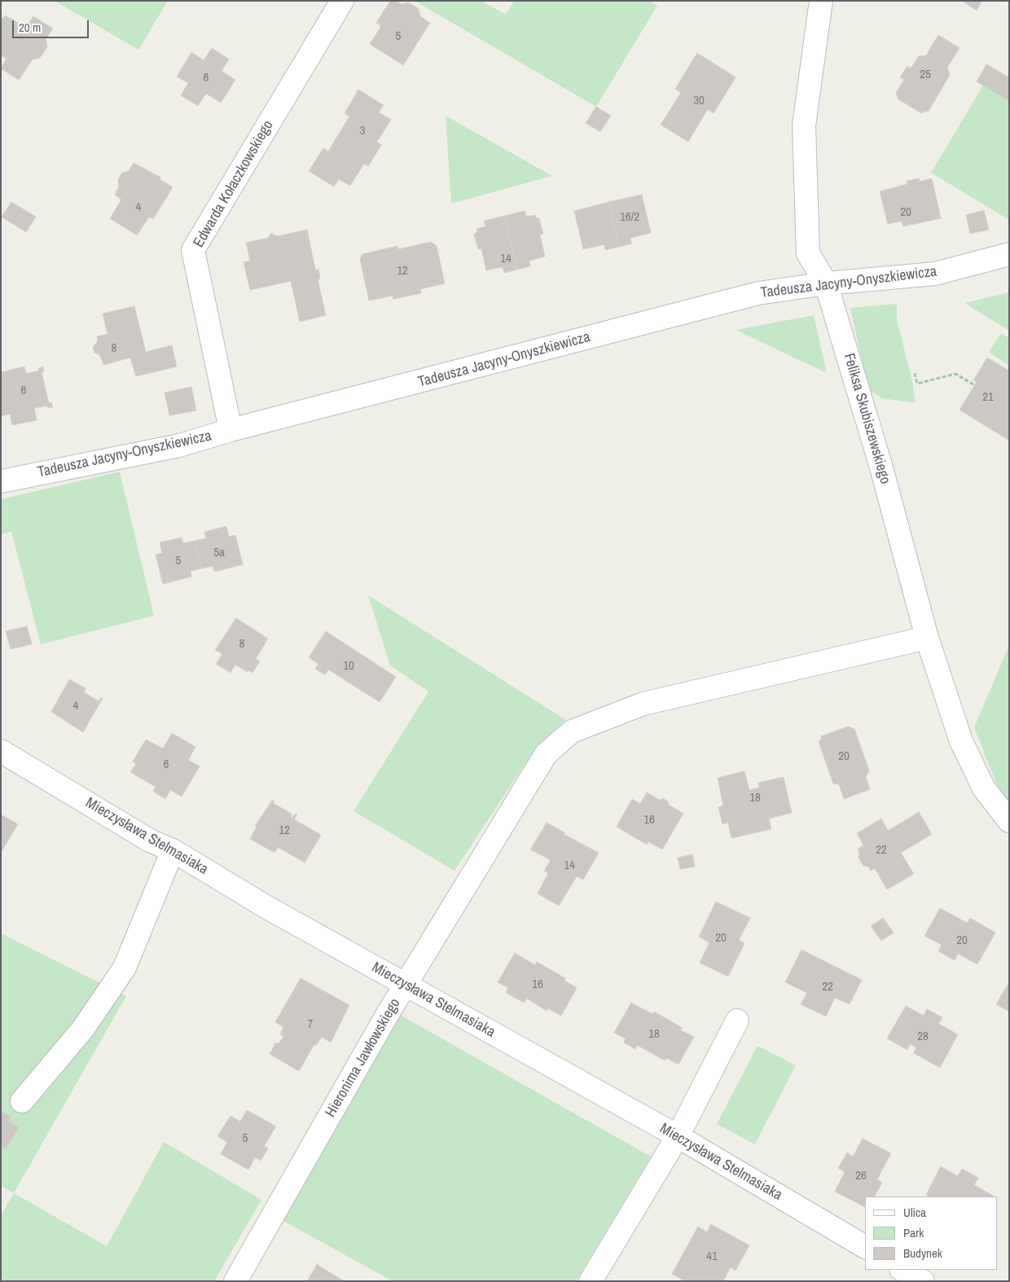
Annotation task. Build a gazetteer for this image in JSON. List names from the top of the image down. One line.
{"streets":{"street":["Edwarda Kołaczkowskiego","Tadeusza Jacyny-Onyszkiewicza","Feliksa Skubiszewskiego","Mieczysława Stelmasiaka","Hieronima Jawłowskiego"]},"crossings":[["Edwarda Kołaczkowskiego","Tadeusza Jacyny-Onyszkiewicza"],["Tadeusza Jacyny-Onyszkiewicza","Feliksa Skubiszewskiego"],["Feliksa Skubiszewskiego","Hieronima Jawłowskiego"],["Mieczysława Stelmasiaka","Hieronima Jawłowskiego"]],"house_numbers":["5","25","6","30","3","4","20","16/2","14","12","8","6","21","5a","5","8","10","4","20","6","18","16","12","22","14","20","20","16","22","7","18","28","5","26","41"],"legend":["Ulica","Park","Budynek"],"scale_bar":"20 m"}
